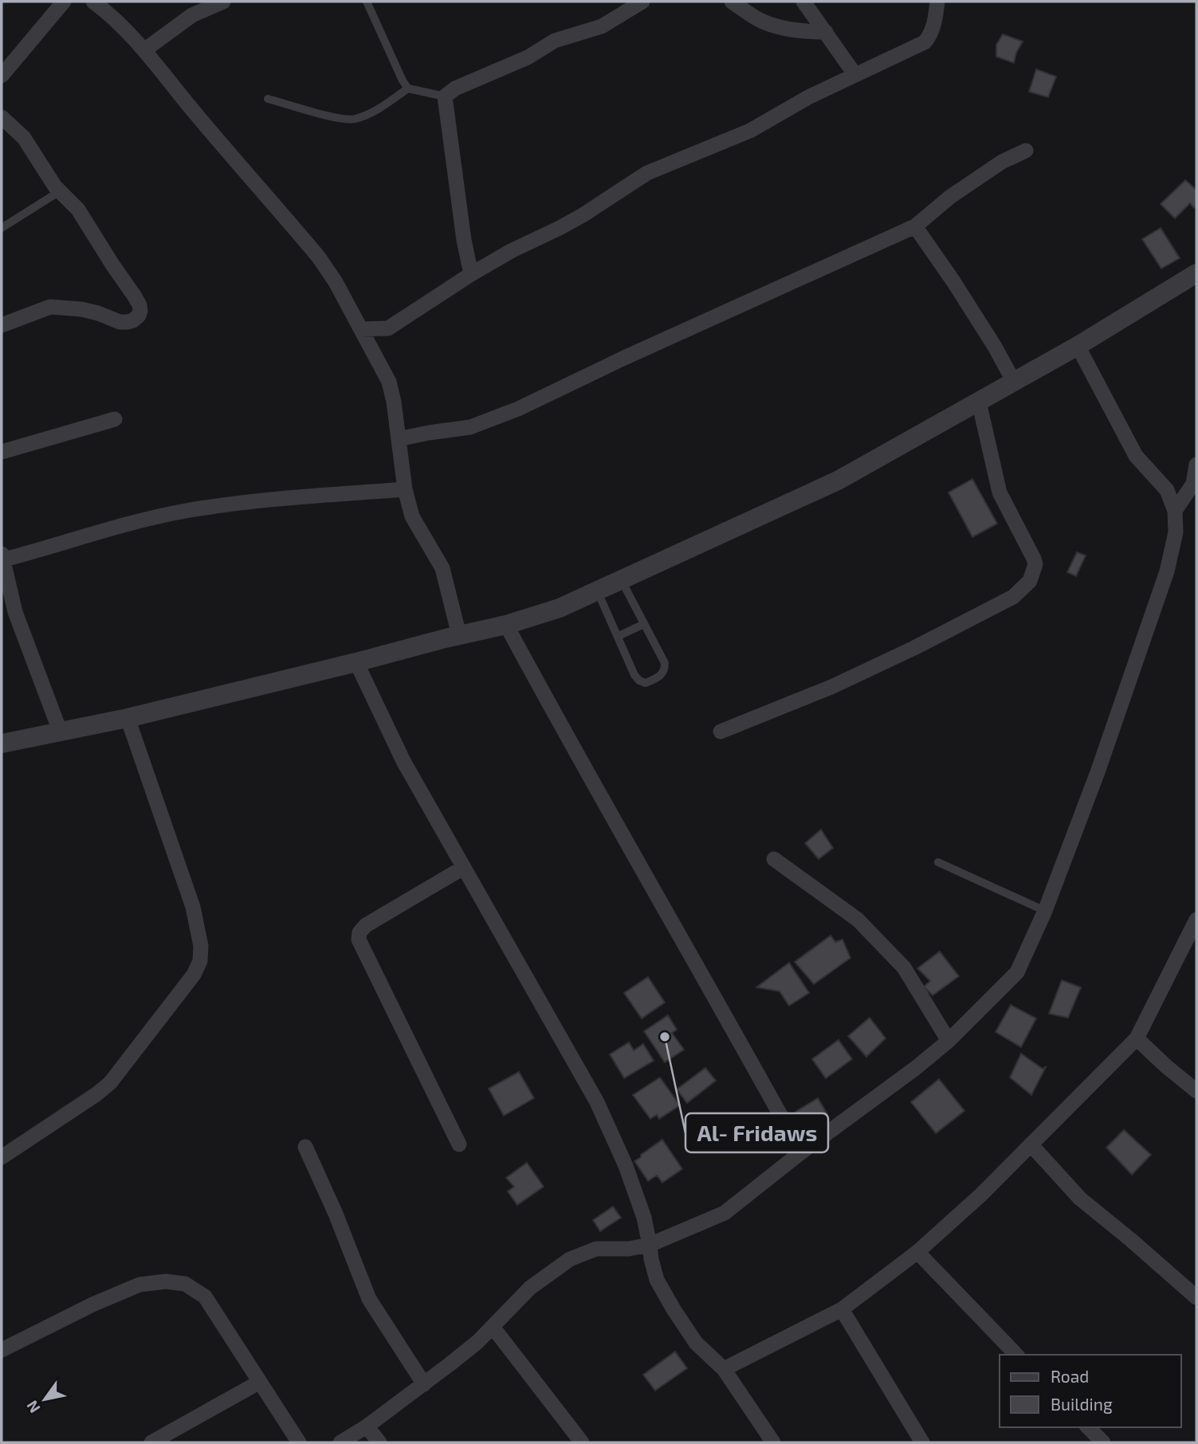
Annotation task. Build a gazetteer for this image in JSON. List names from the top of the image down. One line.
{"places":["Al- Fridaws"],"legend":["Road","Building"],"north":"bottom left"}
